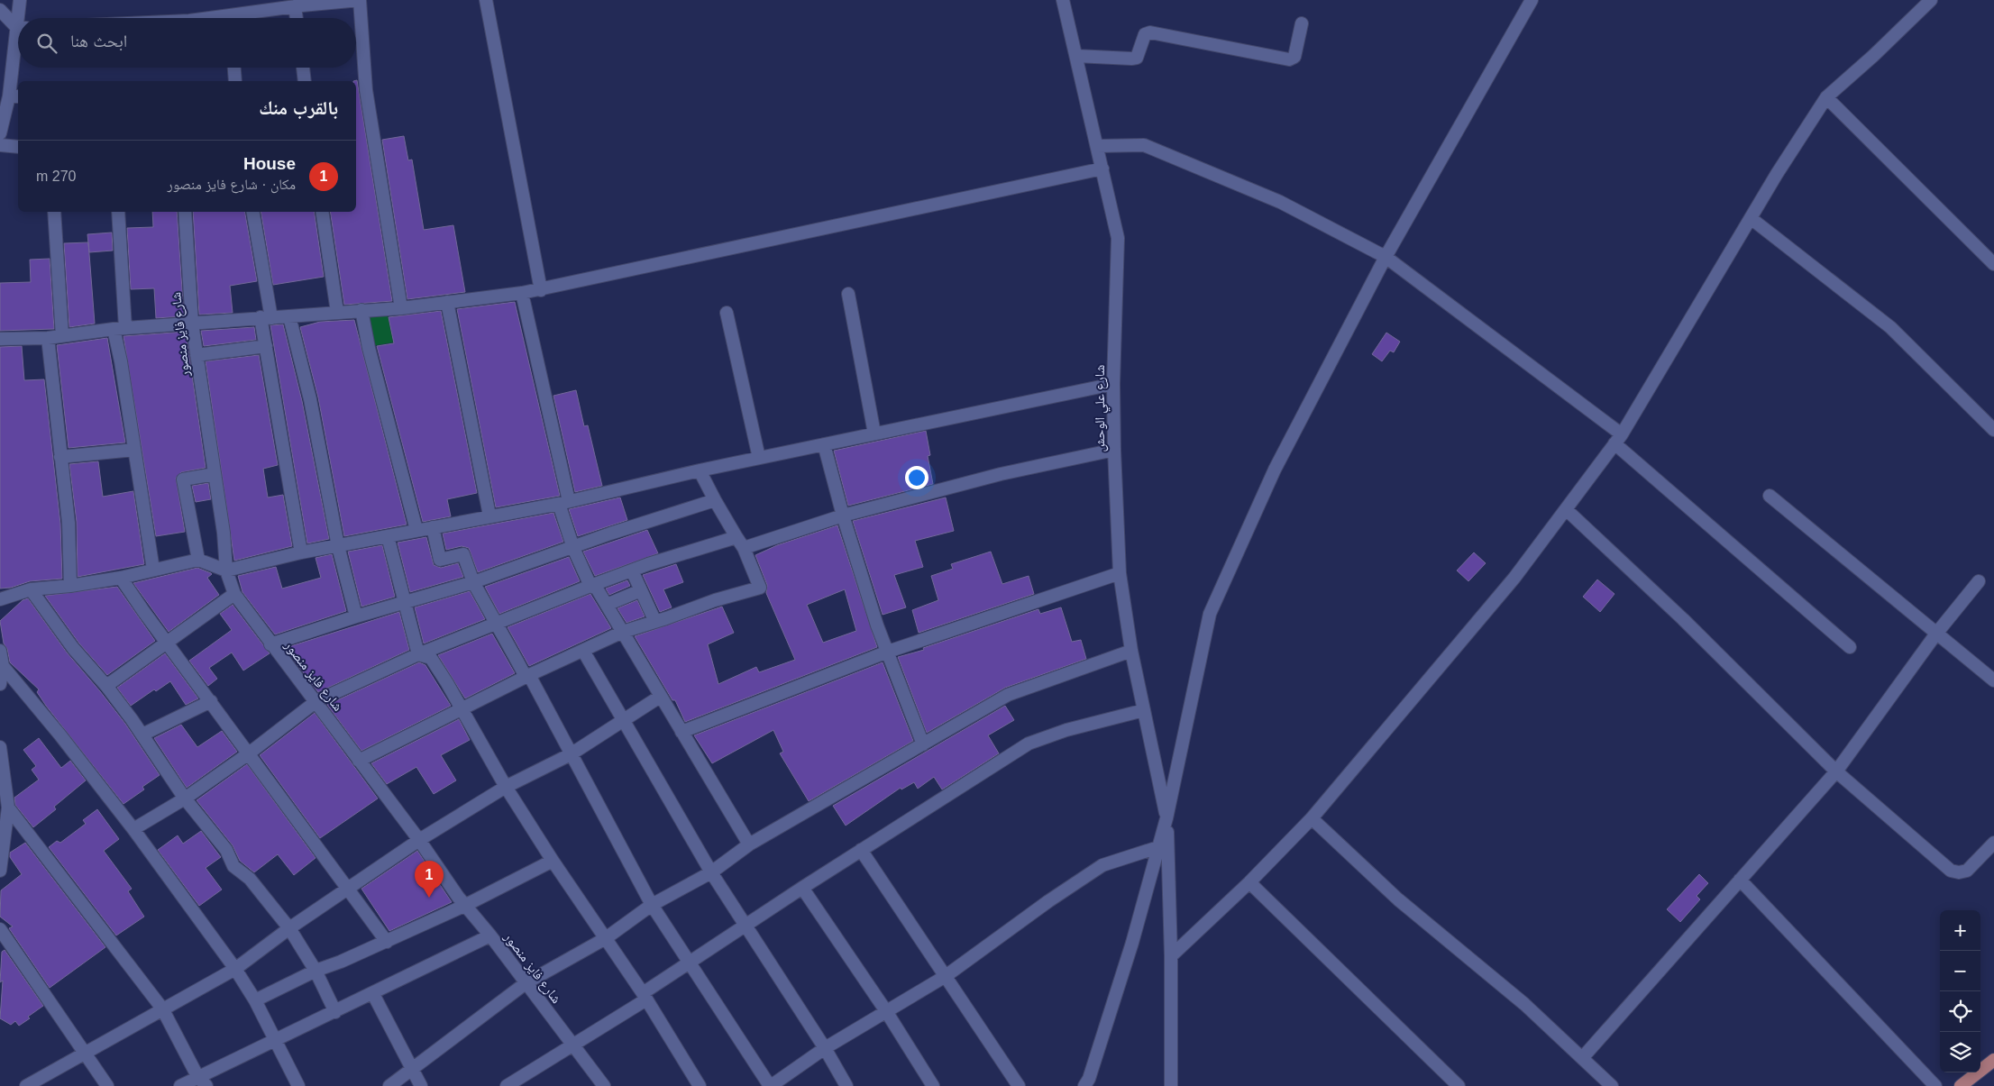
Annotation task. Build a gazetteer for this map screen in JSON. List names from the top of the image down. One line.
{"streets":{"street":["شارع فايز منصور","شارع علي الوحش"]},"page":{"search":"ابحث هنا","heading":"بالقرب منك","list":[{"mark":"1","name":"House","note":"مكان · شارع فايز منصور","value":"270 m"}],"pins":"1","map_buttons":["+","−"]}}
